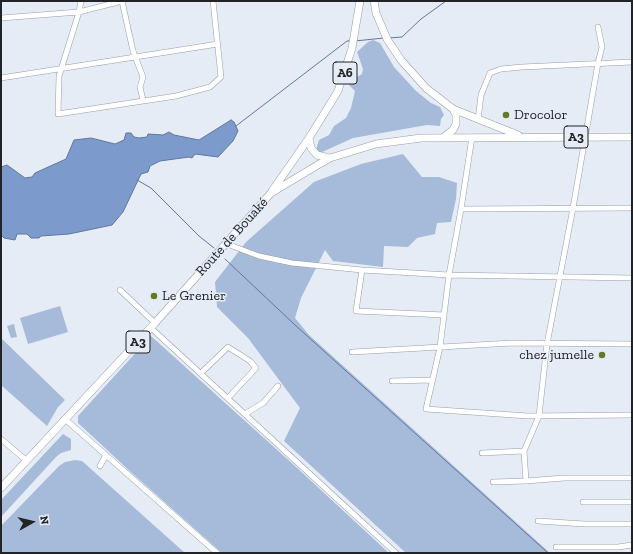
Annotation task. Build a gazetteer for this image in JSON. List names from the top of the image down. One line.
{"streets":{"highway":["A6","A3","Route de Bouaké"]},"crossings":[["A6","Route de Bouaké"],["A3","Route de Bouaké"]],"places":["Drocolor","Le Grenier","chez jumelle"],"north":"right"}
